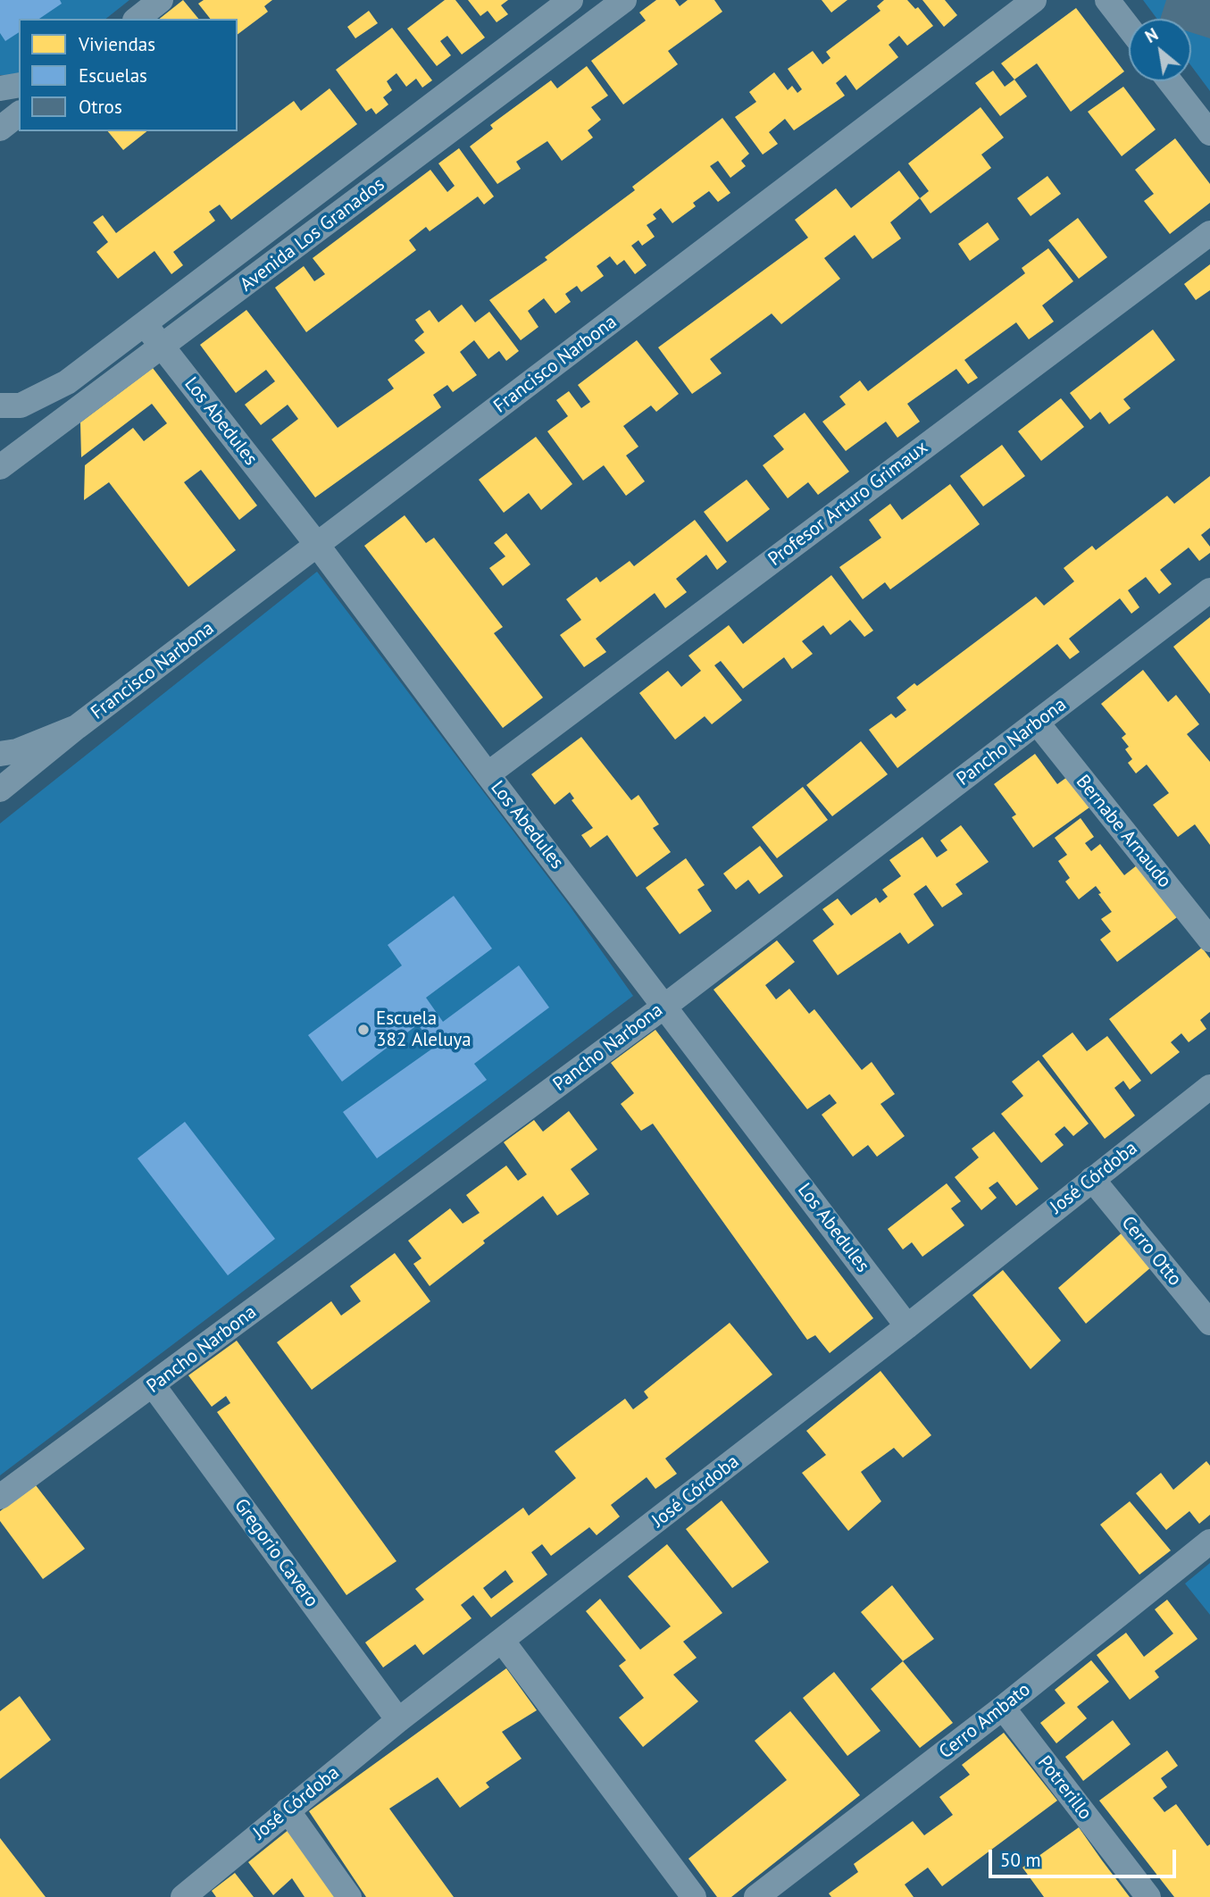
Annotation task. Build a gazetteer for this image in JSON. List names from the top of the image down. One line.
{"streets":{"street":["Avenida Los Granados","Francisco Narbona","Los Abedules","Profesor Arturo Grimaux","Pancho Narbona","Bernabe Arnaudo","José Córdoba","Cerro Otto","Gregorio Cavero","Cerro Ambato","Potrerillo"]},"crossings":[["Avenida Los Granados","Los Abedules"],["Francisco Narbona","Los Abedules"],["Los Abedules","Profesor Arturo Grimaux"],["Los Abedules","Pancho Narbona"],["Los Abedules","José Córdoba"],["Pancho Narbona","Bernabe Arnaudo"],["Pancho Narbona","Gregorio Cavero"],["José Córdoba","Cerro Otto"],["José Córdoba","Gregorio Cavero"],["Cerro Ambato","Potrerillo"]],"places":["Escuela 382 Aleluya"],"legend":["Viviendas","Escuelas","Otros"],"scale_bar":"50 m","north":"top left"}
